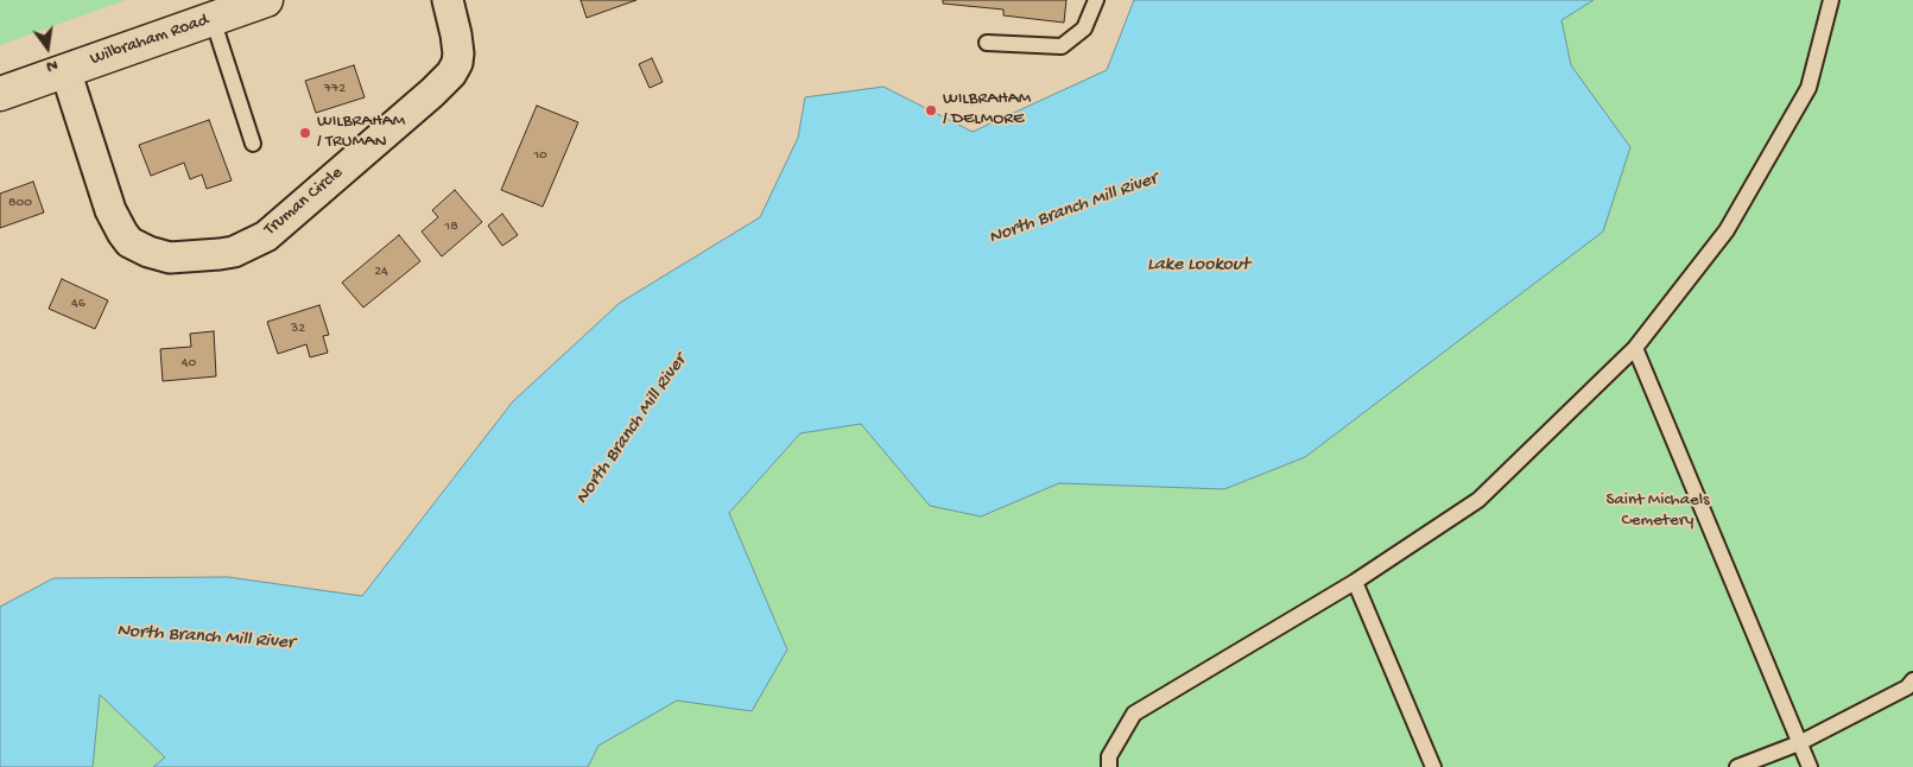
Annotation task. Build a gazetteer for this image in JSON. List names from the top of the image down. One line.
{"streets":{"main road":["Wilbraham Road"],"street":["Truman Circle"]},"crossings":[["Wilbraham Road","Truman Circle"]],"water":["North Branch Mill River","Lake Lookout"],"parks":["Saint Michaels Cemetery"],"places":["WILBRAHAM / DELMORE","WILBRAHAM / TRUMAN"],"house_numbers":["772","10","800","18","24","46","32","40"],"north":"bottom"}
